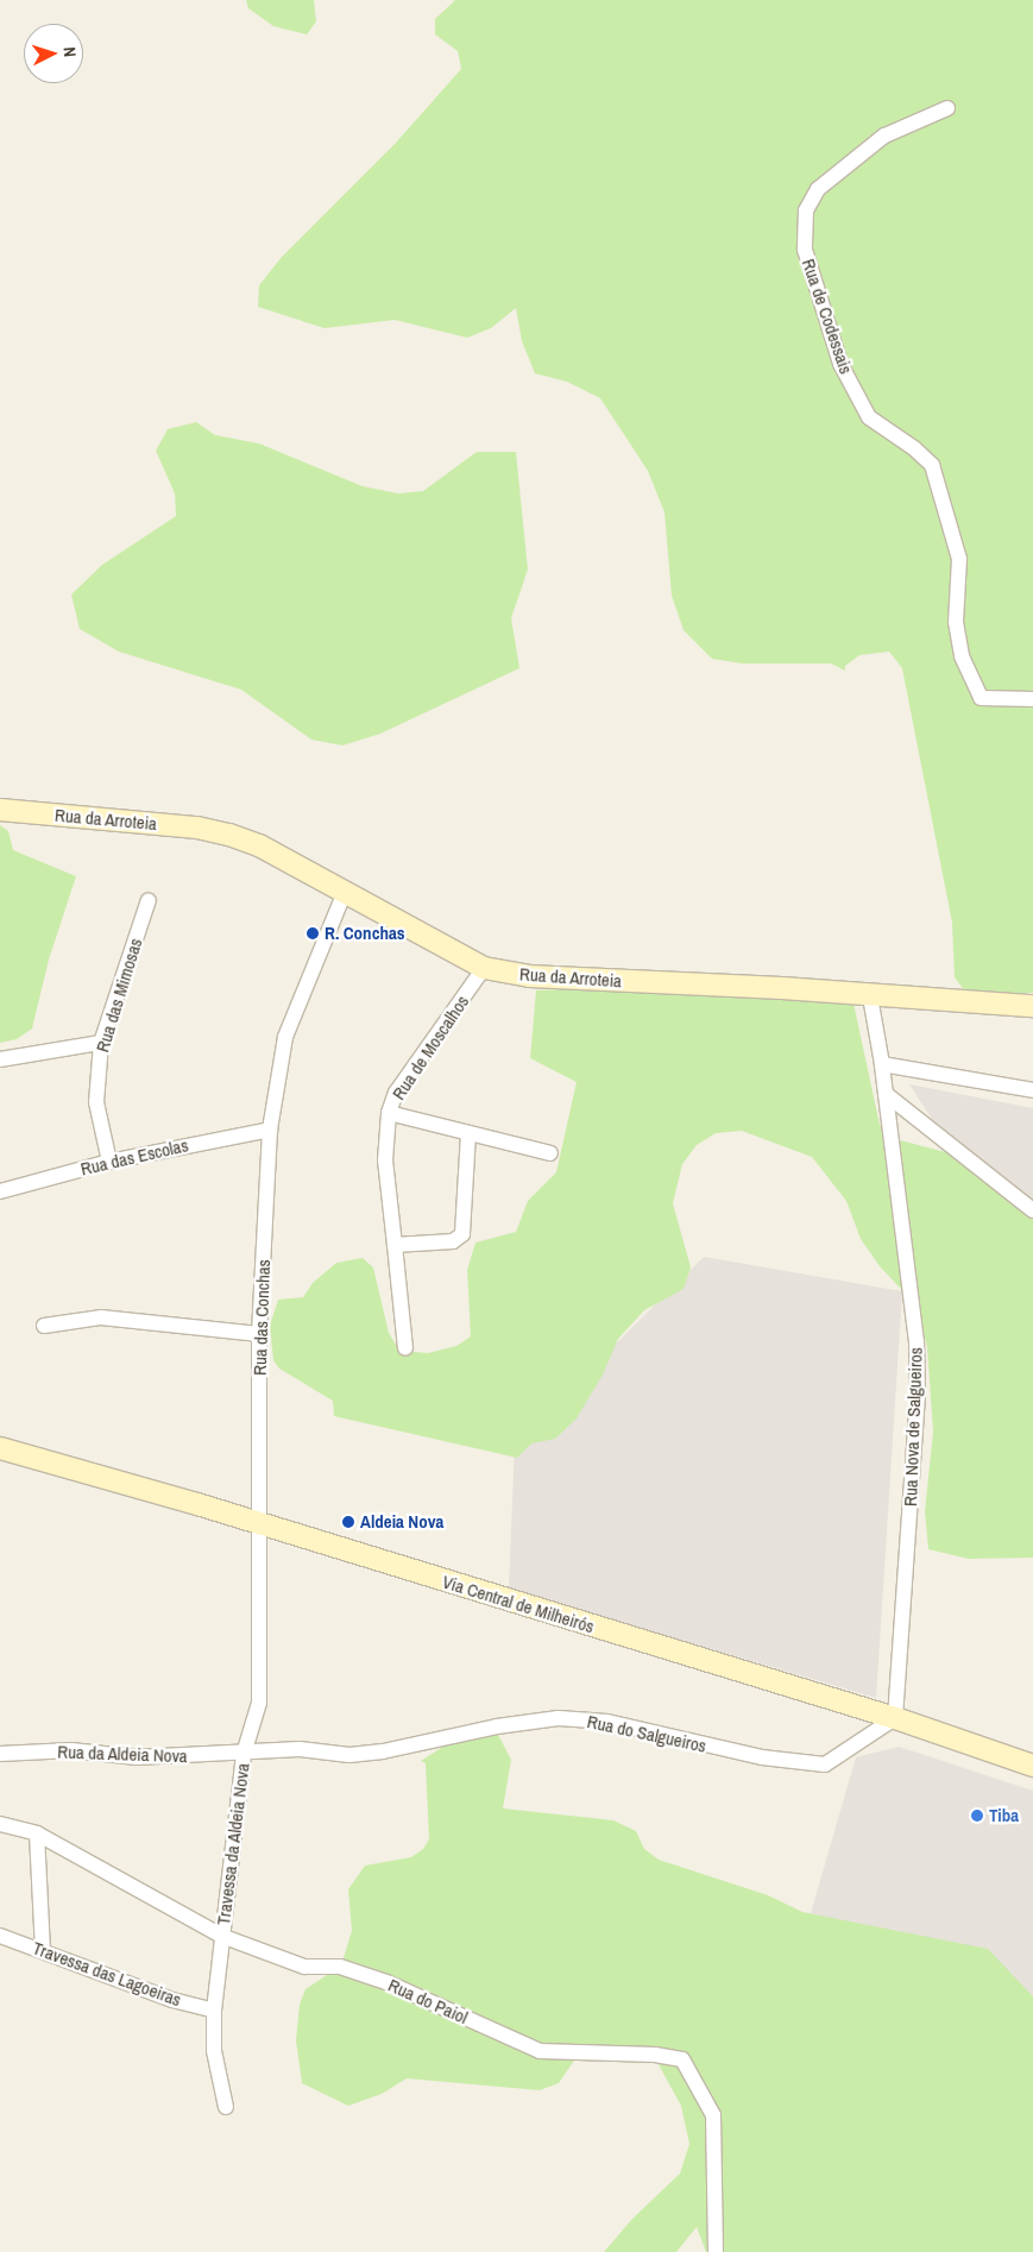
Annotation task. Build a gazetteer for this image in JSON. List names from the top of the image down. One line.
{"streets":{"street":["Rua de Codessais","Rua da Arroteia","Rua das Mimosas","Rua de Moscalhos","Rua das Escolas","Rua das Conchas","Rua Nova de Salgueiros","Via Central de Milheirós","Rua do Salgueiros","Rua da Aldeia Nova","Travessa da Aldeia Nova","Travessa das Lagoeiras","Rua do Paiol"]},"crossings":[["Rua da Arroteia","Rua de Moscalhos"],["Rua da Arroteia","Rua das Conchas"],["Rua da Arroteia","Rua Nova de Salgueiros"],["Rua das Mimosas","Rua das Escolas"],["Rua das Escolas","Rua das Conchas"],["Rua das Conchas","Via Central de Milheirós"],["Rua das Conchas","Rua do Salgueiros"],["Rua das Conchas","Rua da Aldeia Nova"],["Rua das Conchas","Travessa da Aldeia Nova"],["Rua Nova de Salgueiros","Via Central de Milheirós"],["Rua Nova de Salgueiros","Rua do Salgueiros"],["Via Central de Milheirós","Rua do Salgueiros"],["Rua do Salgueiros","Rua da Aldeia Nova"],["Rua do Salgueiros","Travessa da Aldeia Nova"],["Rua da Aldeia Nova","Travessa da Aldeia Nova"],["Travessa da Aldeia Nova","Travessa das Lagoeiras"],["Travessa da Aldeia Nova","Rua do Paiol"]],"places":["R. Conchas","Aldeia Nova","Tiba"],"north":"right"}
